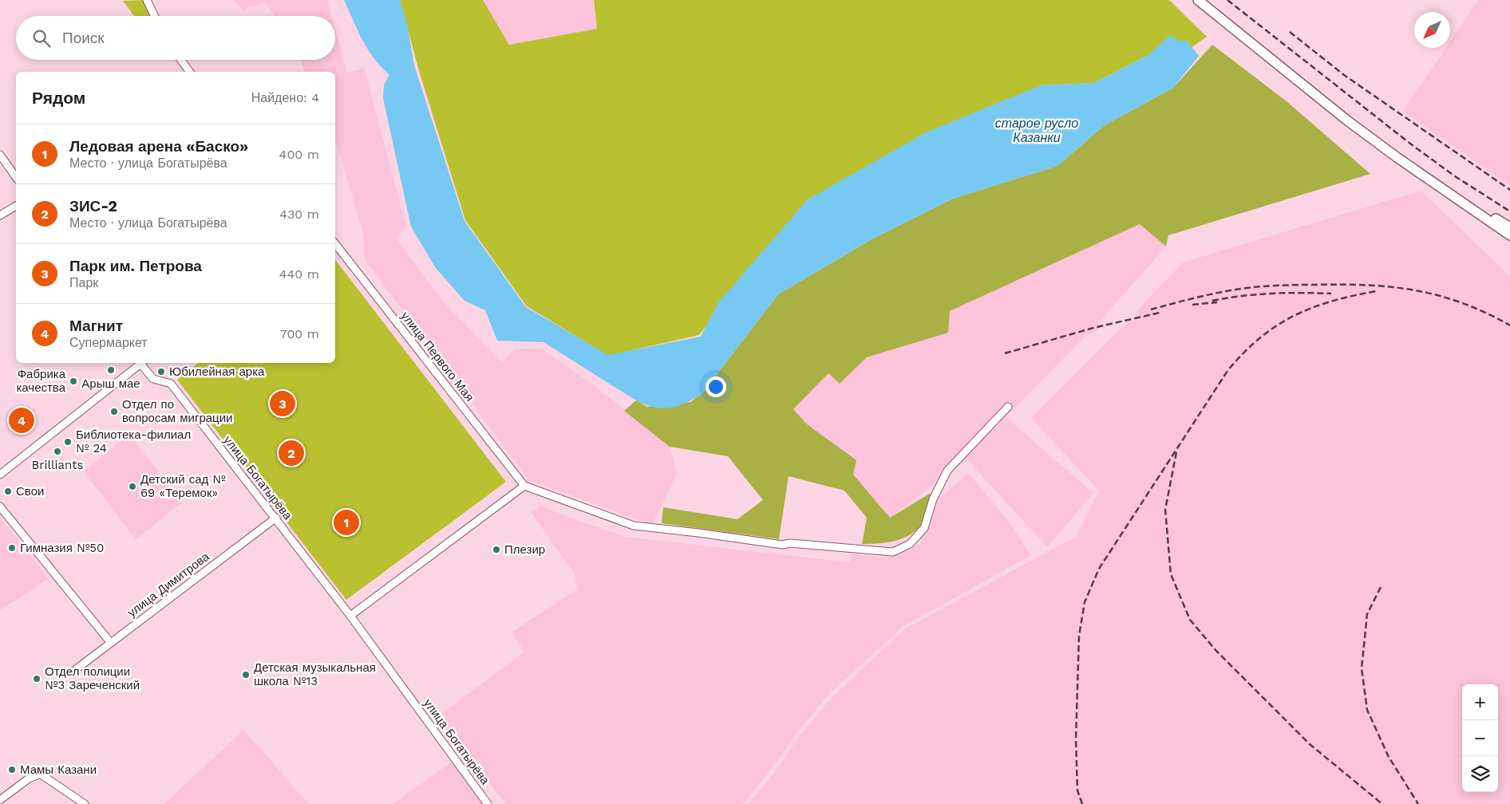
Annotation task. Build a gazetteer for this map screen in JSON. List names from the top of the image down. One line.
{"streets":{"street":["улица Первого Мая","улица Богатырёва","улица Димитрова"]},"crossings":[["улица Богатырёва","улица Димитрова"]],"water":["старое русло Казанки"],"places":["Арыш мае","Юбилейная арка","Фабрика качества","Отдел по вопросам миграции","Библиотека-филиал № 24","Brilliants","Детский сад № 69 «Теремок»","Свои","Гимназия №50","Плезир","Детская музыкальная школа №13","Отдел полиции №3 Зареченский","Мамы Казани"],"north":"bottom left","page":{"search":"Поиск","heading":["Рядом","Найдено: 4"],"list":[{"mark":"1","name":"Ледовая арена «Баско»","note":"Место · улица Богатырёва","value":"400 m"},{"mark":"2","name":"ЗИС-2","note":"Место · улица Богатырёва","value":"430 m"},{"mark":"3","name":"Парк им. Петрова","note":"Парк","value":"440 m"},{"mark":"4","name":"Магнит","note":"Супермаркет","value":"700 m"}],"pins":["3","4","2","1"],"map_buttons":["+","−"]}}
